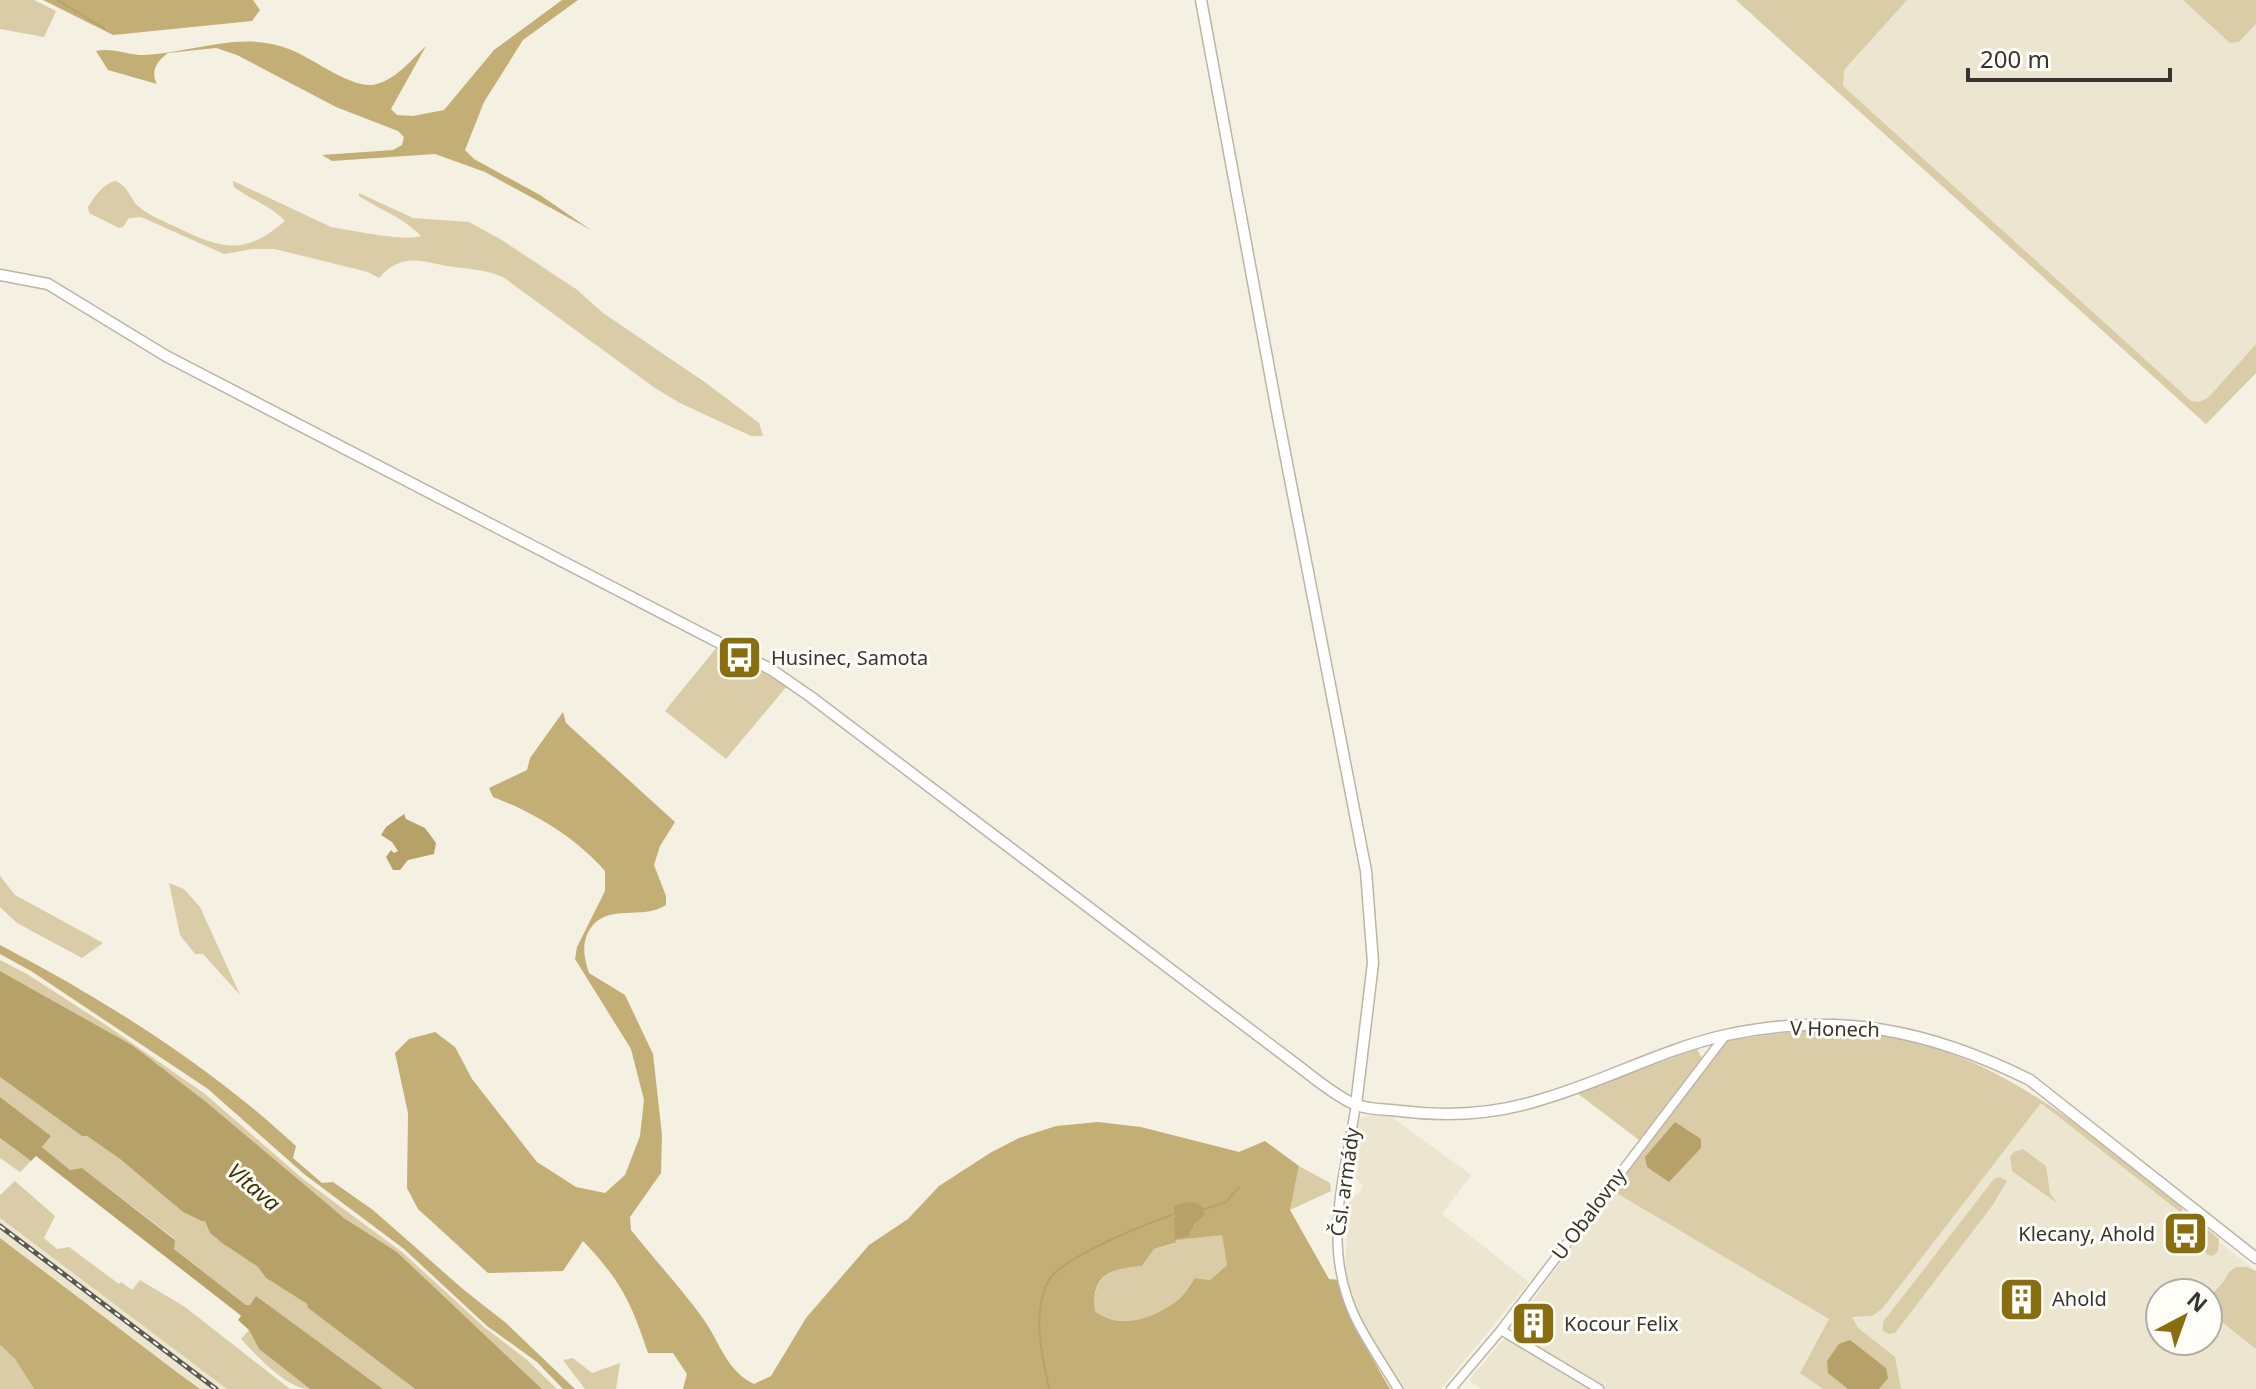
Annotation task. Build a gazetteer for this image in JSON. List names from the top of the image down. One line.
{"streets":{"street":["V Honech","Čsl. armády","U Obalovny"]},"crossings":[["V Honech","Čsl. armády"],["V Honech","U Obalovny"]],"water":["Vltava"],"places":{"bus stop":["Husinec, Samota","Klecany, Ahold"],"building":["Ahold","Kocour Felix"]},"scale_bar":"200 m","north":"top right"}
